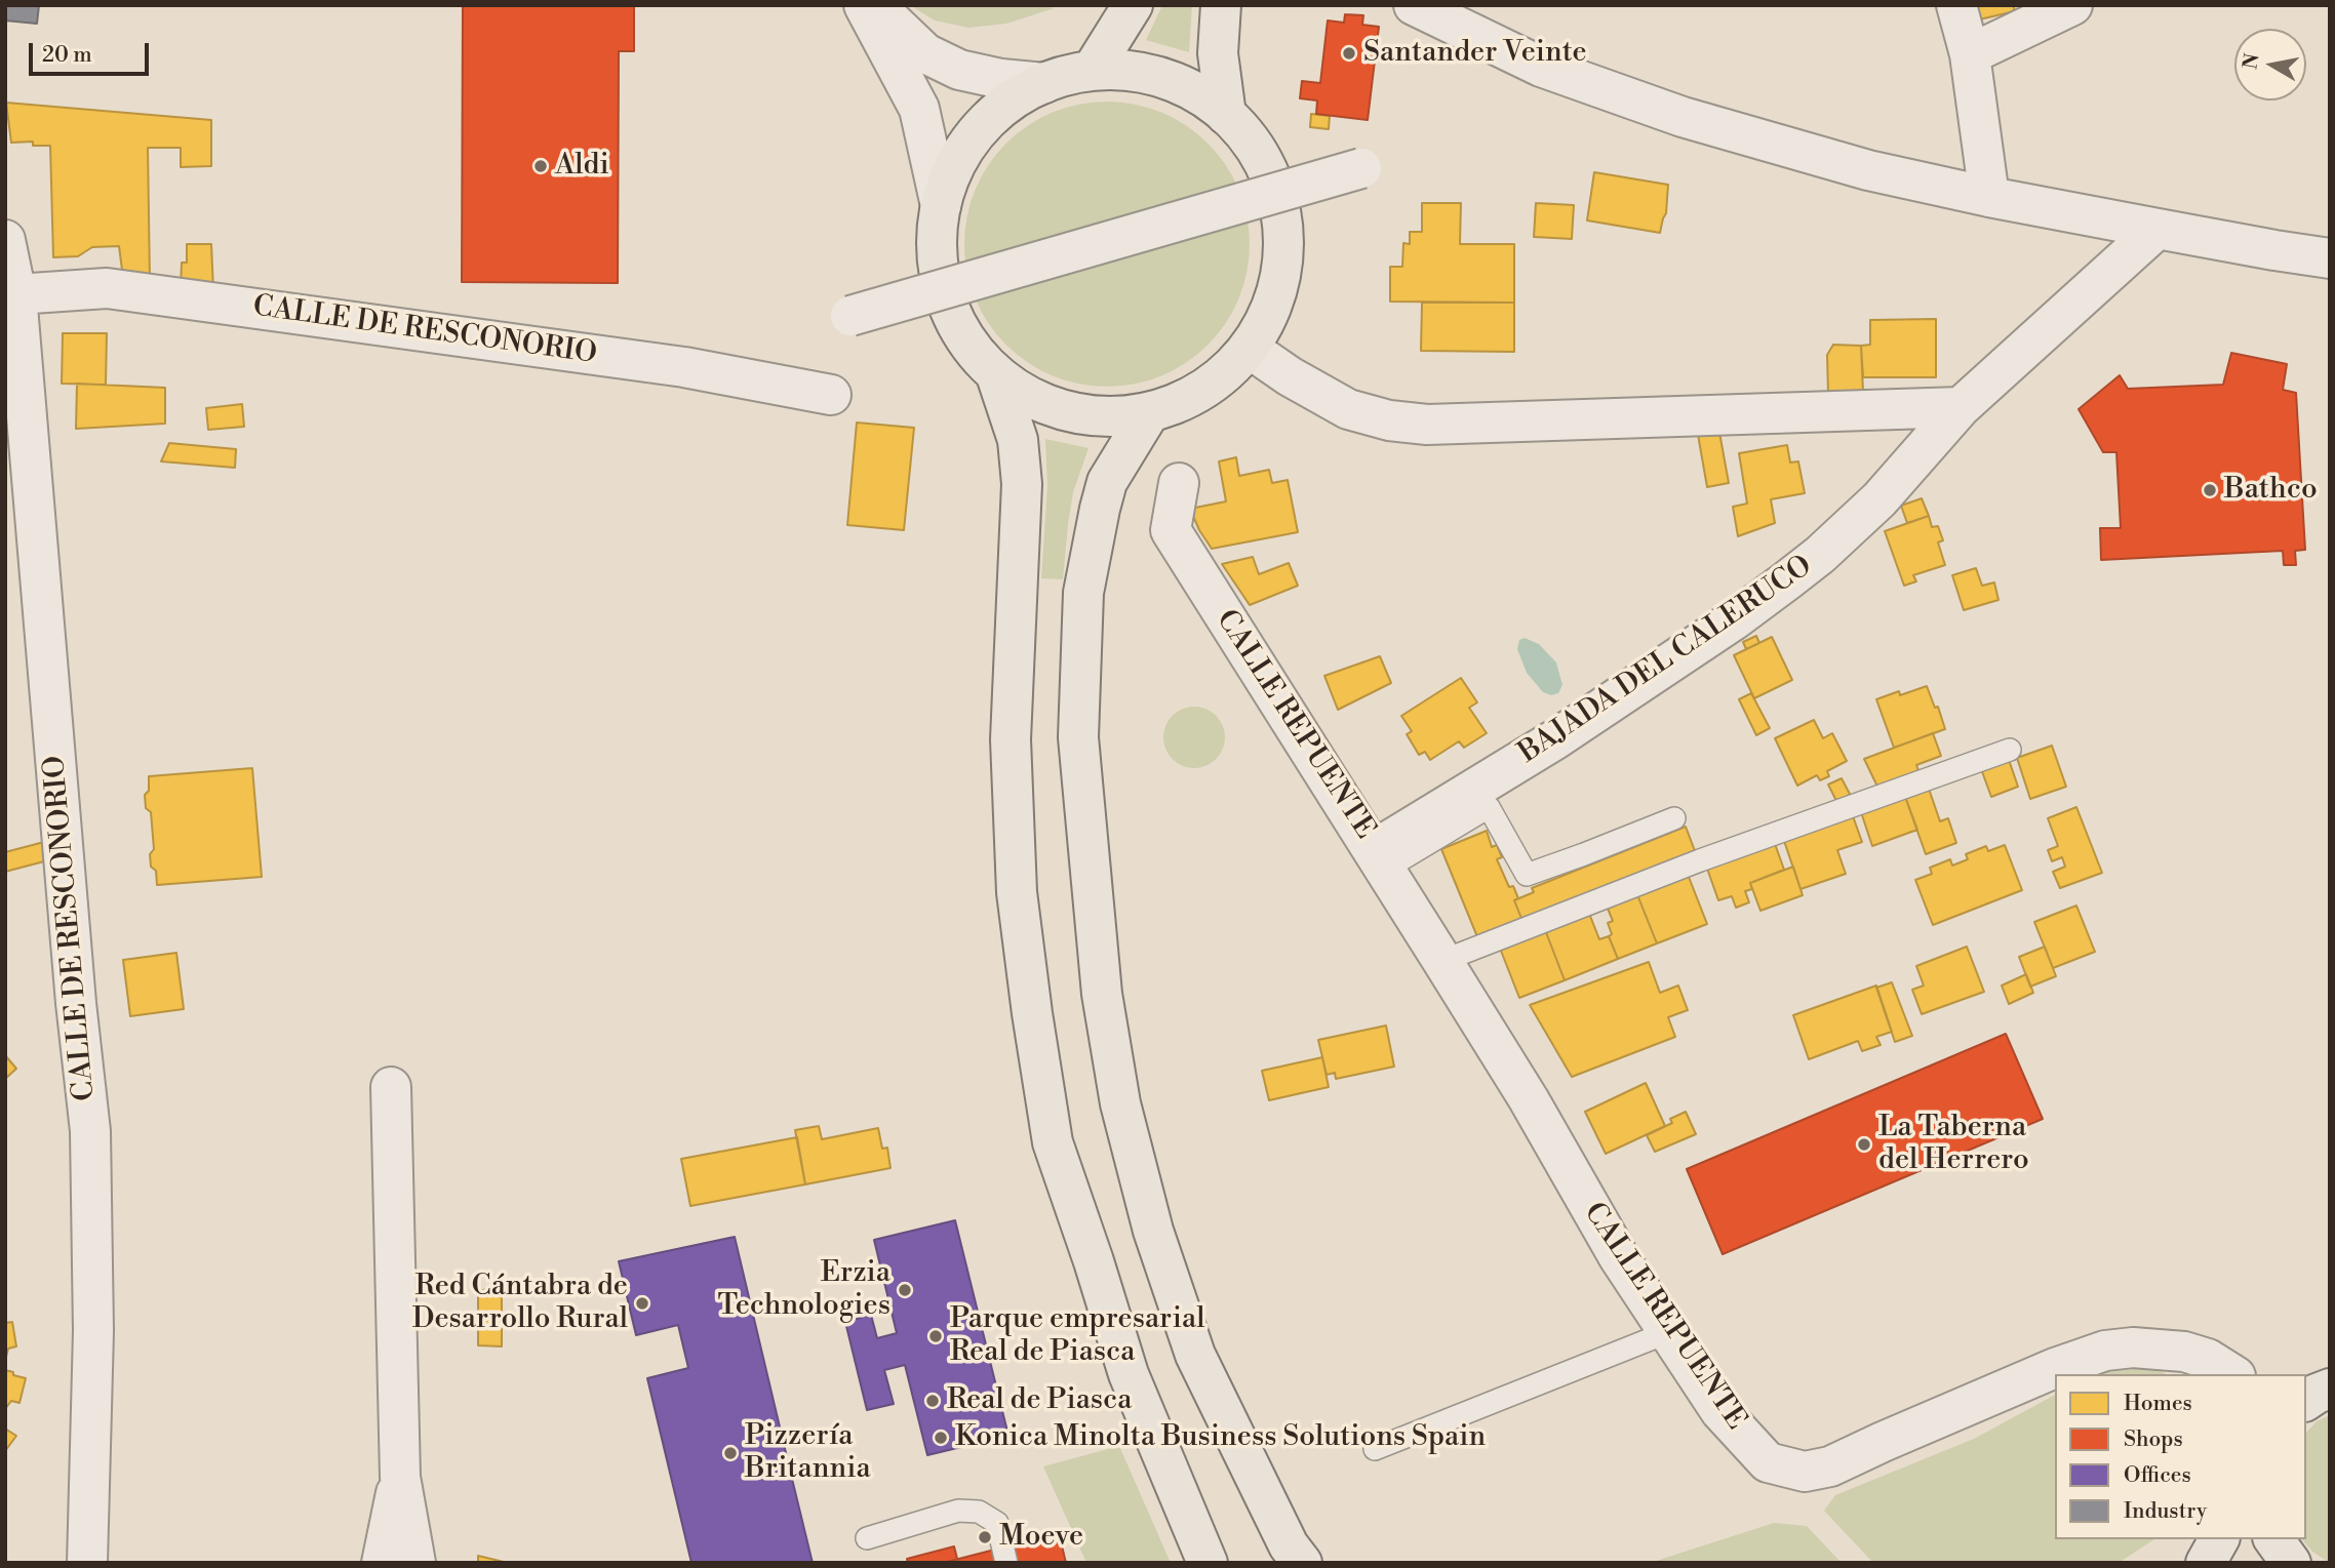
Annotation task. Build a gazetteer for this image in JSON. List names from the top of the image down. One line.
{"streets":{"street":["CALLE DE RESCONORIO","BAJADA DEL CALERUCO","CALLE REPUENTE"]},"crossings":[["BAJADA DEL CALERUCO","CALLE REPUENTE"]],"places":["Santander Veinte","Aldi","Bathco","La Taberna del Herrero","Erzia Technologies","Red Cántabra de Desarrollo Rural","Parque empresarial Real de Piasca","Real de Piasca","Konica Minolta Business Solutions Spain","Pizzería Britannia","Moeve"],"legend":["Homes","Shops","Offices","Industry"],"scale_bar":"20 m","north":"left"}
